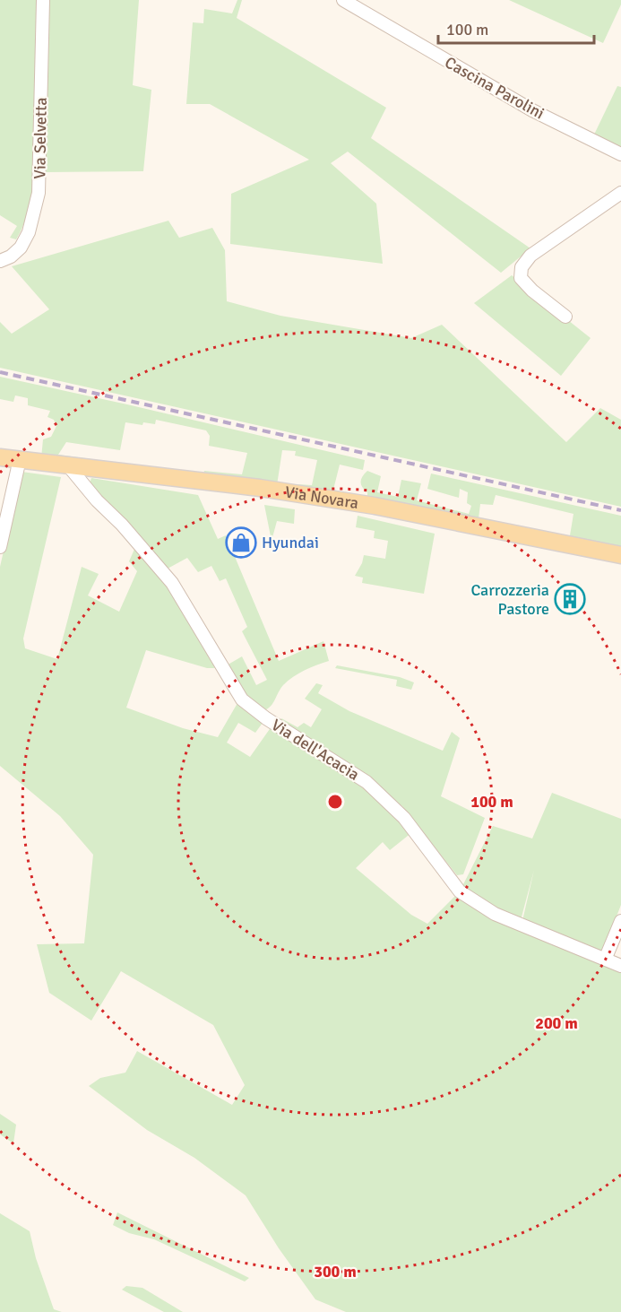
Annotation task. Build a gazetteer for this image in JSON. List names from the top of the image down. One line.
{"streets":{"main road":["Via Novara"],"street":["Cascina Parolini","Via Selvetta","Via dell'Acacia"]},"crossings":[["Via Novara","Via dell'Acacia"]],"places":{"shop":["Hyundai"],"building":["Carrozzeria Pastore"]},"scale_bar":"100 m","rings":["100 m","200 m","300 m"]}
